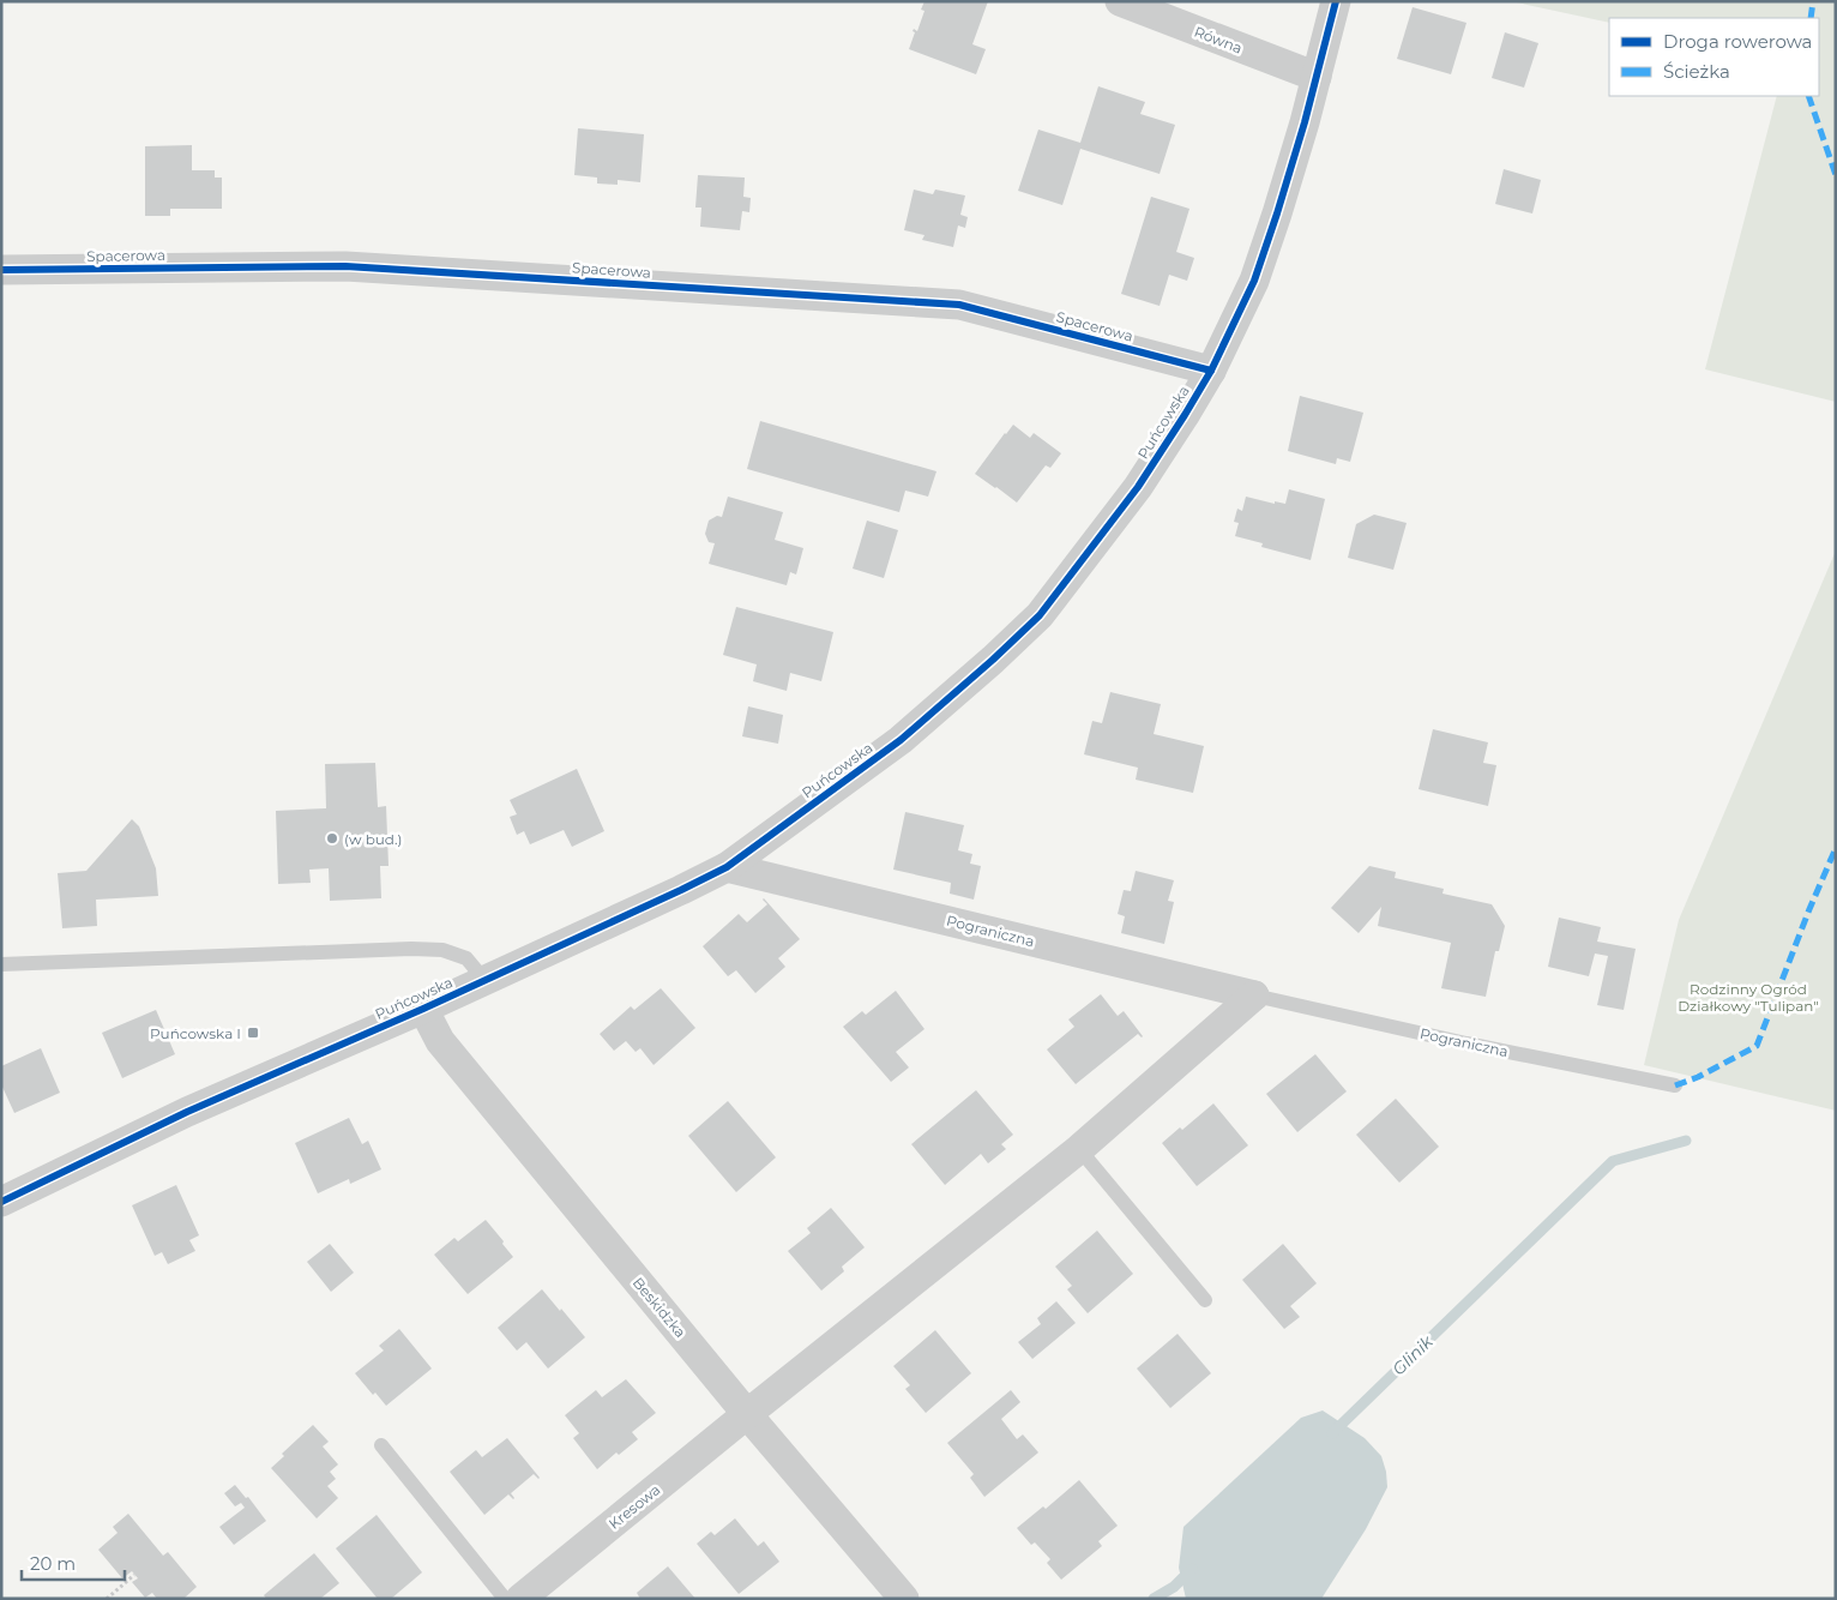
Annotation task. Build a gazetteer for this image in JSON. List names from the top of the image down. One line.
{"streets":{"street":["Równa","Spacerowa","Puńcowska","Pograniczna","Beskidzka","Kresowa"]},"crossings":[["Równa","Puńcowska"],["Spacerowa","Puńcowska"],["Puńcowska","Pograniczna"],["Puńcowska","Beskidzka"],["Beskidzka","Kresowa"]],"water":["Glinik"],"parks":["Rodzinny Ogród Działkowy \"Tulipan\""],"places":{"other":["(w bud.)"],"transit":["Puńcowska I"]},"legend":["Droga rowerowa","Ścieżka"],"scale_bar":"20 m"}
